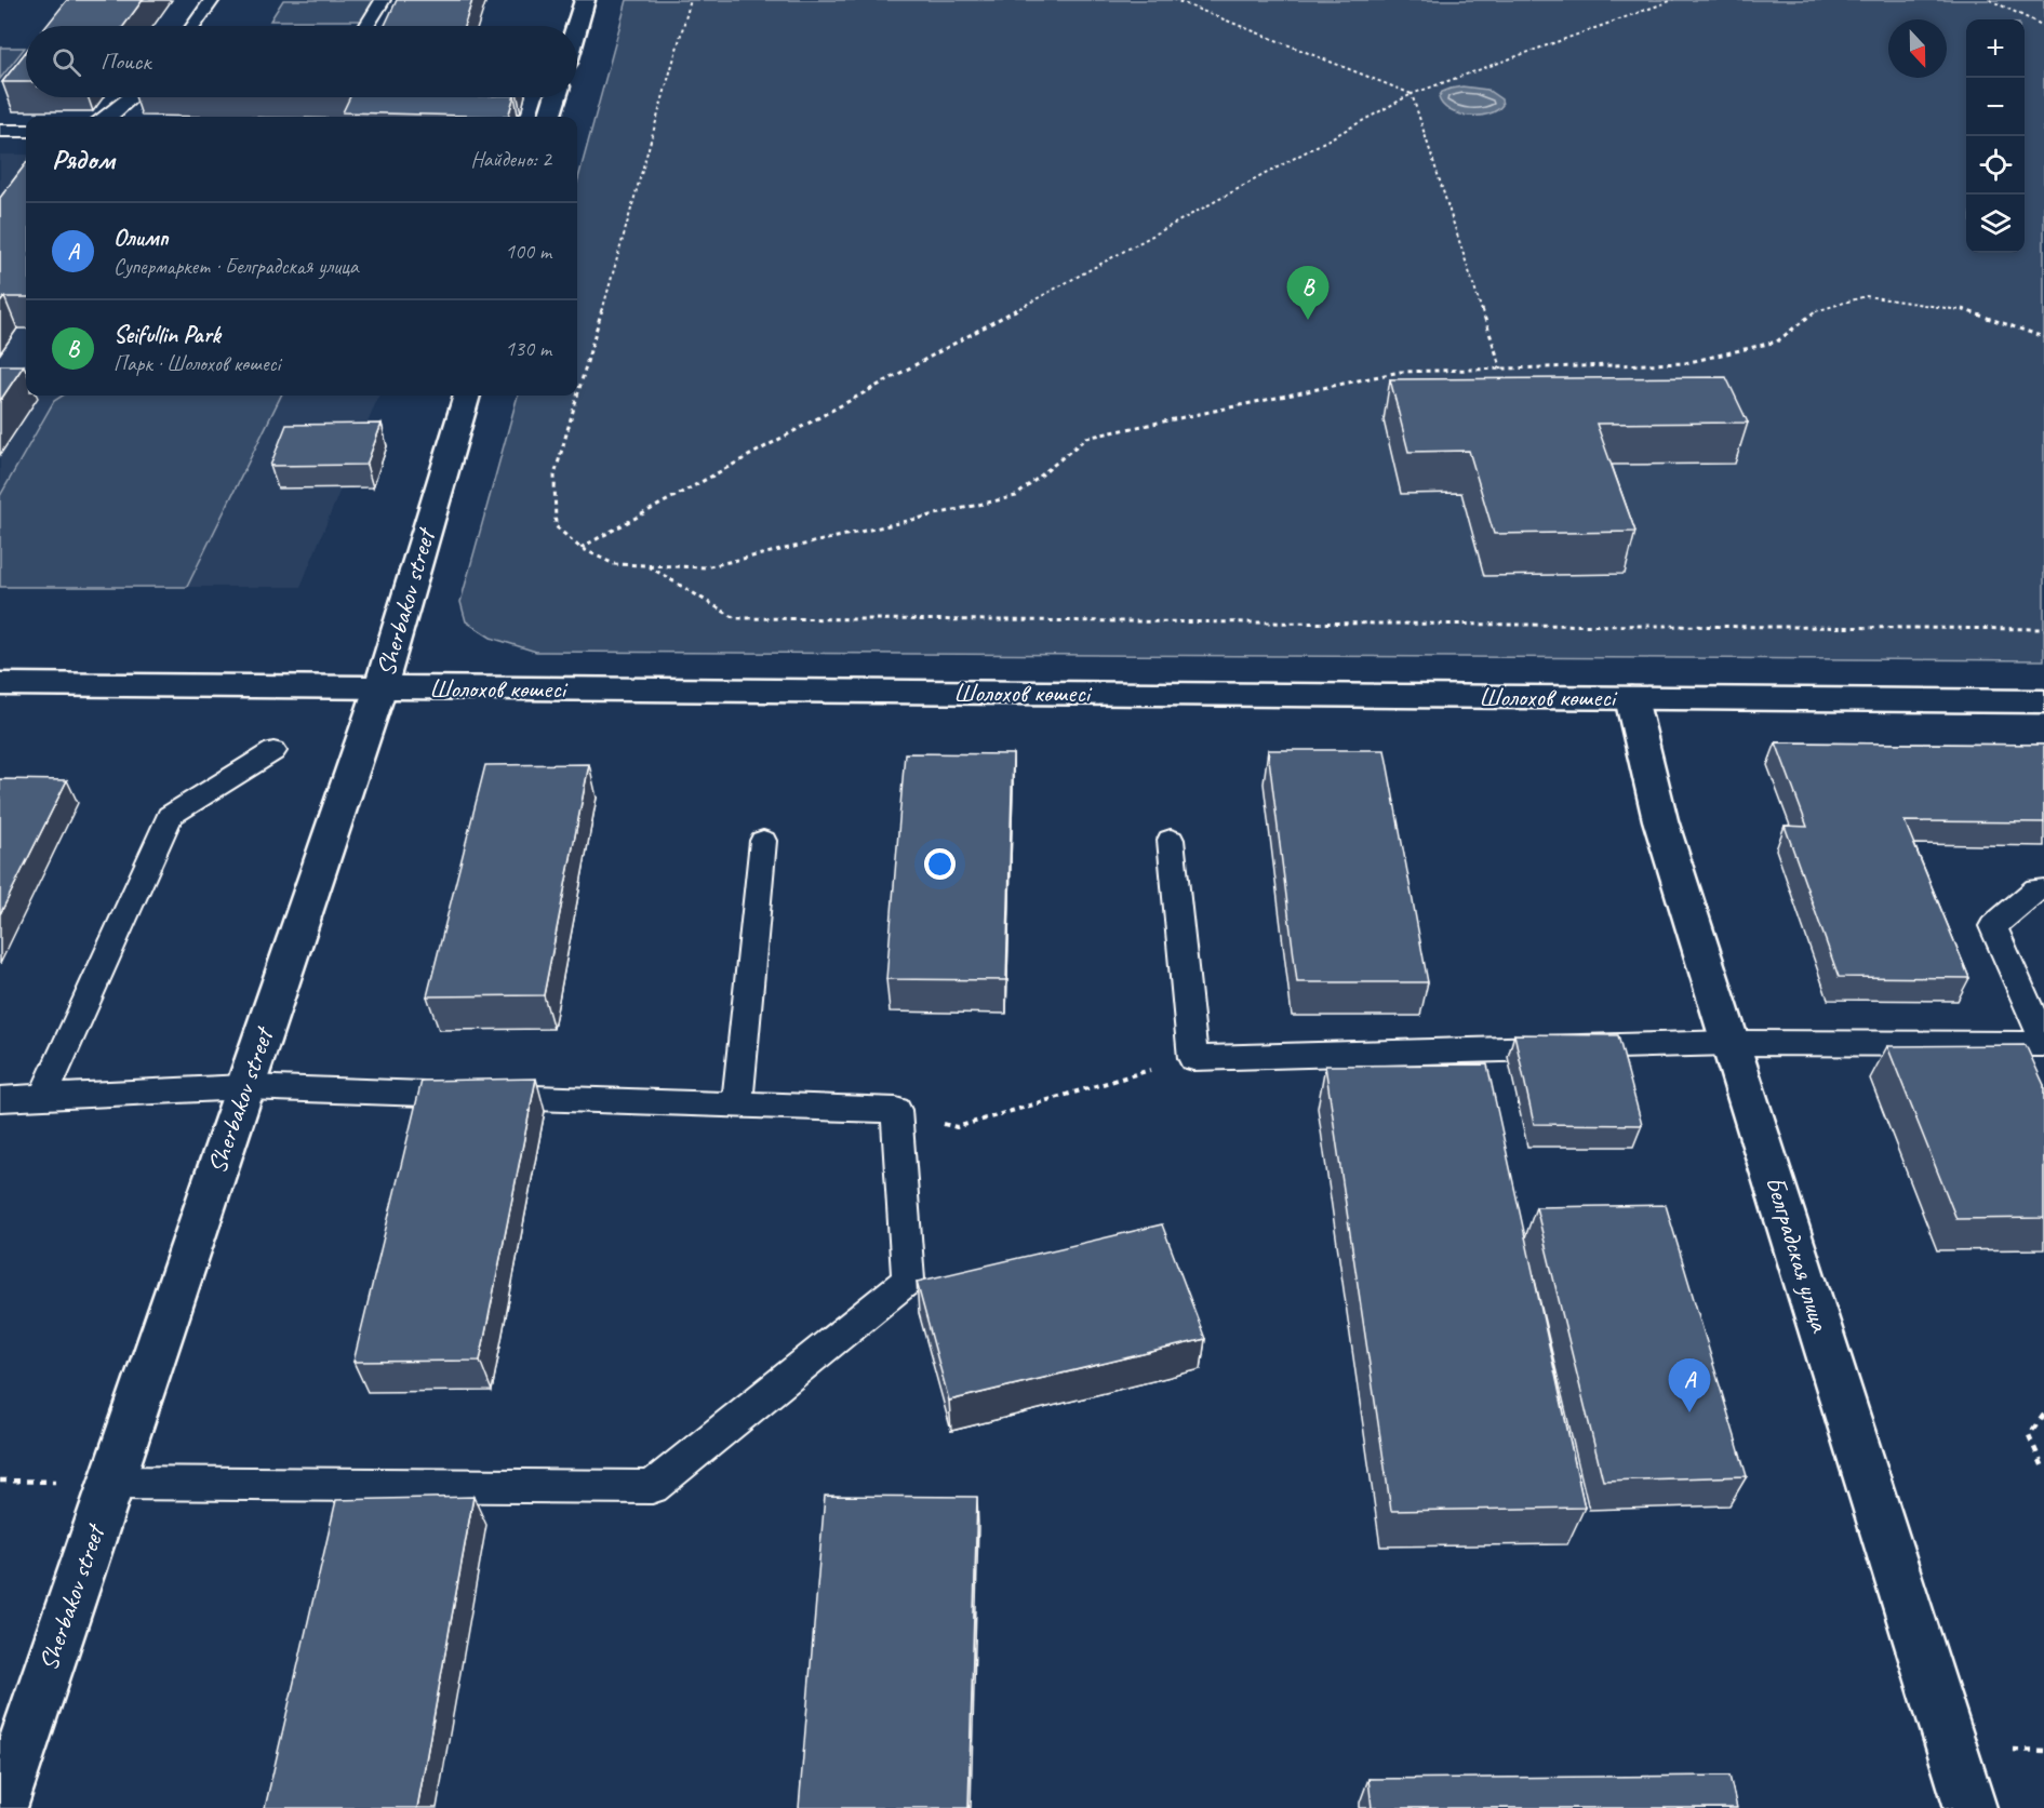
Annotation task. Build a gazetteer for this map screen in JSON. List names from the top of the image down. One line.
{"streets":{"street":["Sherbakov street","Шолохов көшесі","Белградская улица"]},"crossings":[["Sherbakov street","Шолохов көшесі"],["Шолохов көшесі","Белградская улица"]],"north":"bottom","page":{"map_buttons":["+","−"],"search":"Поиск","heading":["Рядом","Найдено: 2"],"list":[{"mark":"A","name":"Олимп","note":"Супермаркет · Белградская улица","value":"100 m"},{"mark":"B","name":"Seifullin Park","note":"Парк · Шолохов көшесі","value":"130 m"}],"pins":["B","A"]}}
